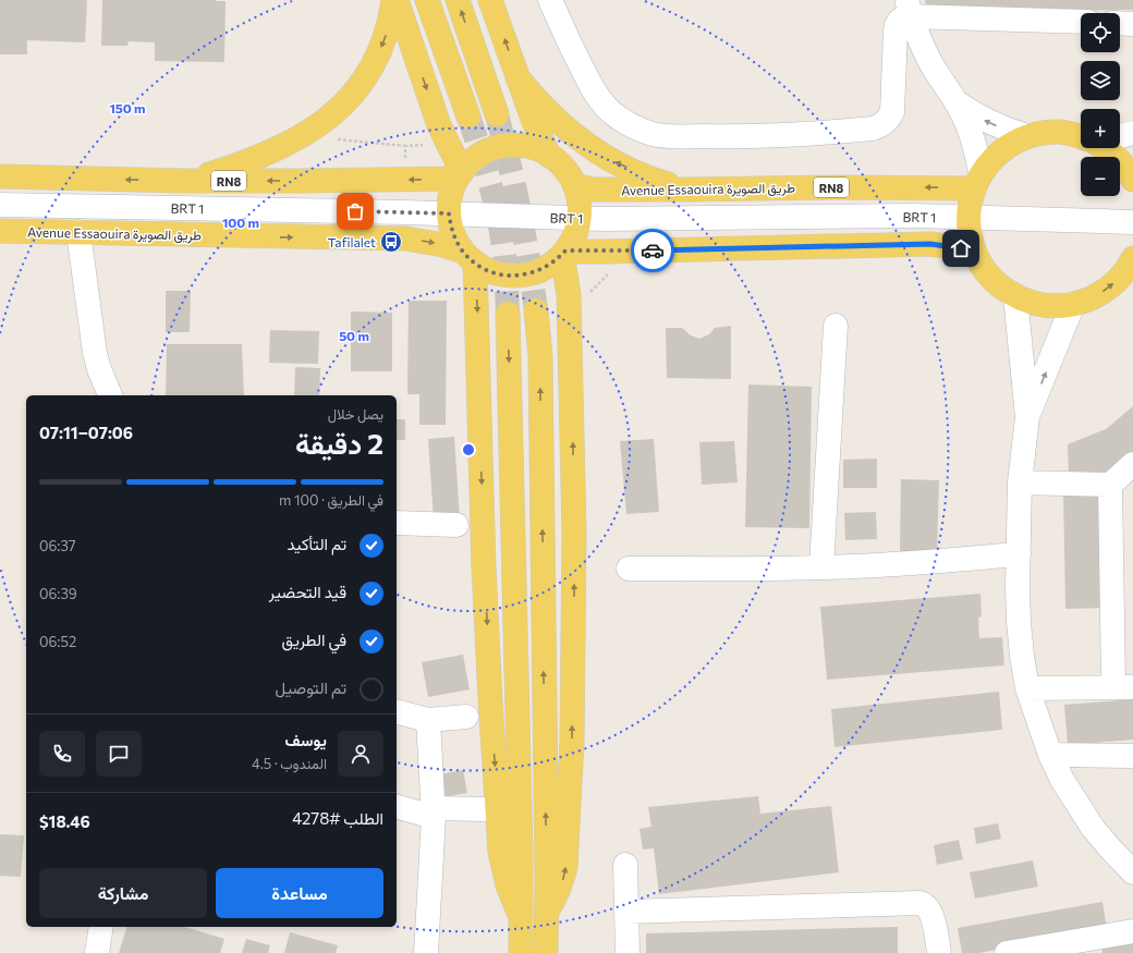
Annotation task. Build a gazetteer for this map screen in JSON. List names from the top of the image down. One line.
{"streets":{"main road":["RN8","Avenue Essaouira طريق الصويرة"],"street":["BRT 1"]},"places":{"bus stop":["Tafilalet"]},"page":{"map_buttons":["+","−"],"heading":["2 دقيقة","يصل خلال","07:06–07:11"],"panel":["يوسف","المندوب · 4.5","الطلب #4278","$18.46"],"bar":"في الطريق · 100 m","list":[["تم التأكيد","06:37"],["قيد التحضير","06:39"],["في الطريق","06:52"],"تم التوصيل"],"buttons":["مساعدة","مشاركة"]},"rings":["150 m","100 m","50 m"]}
